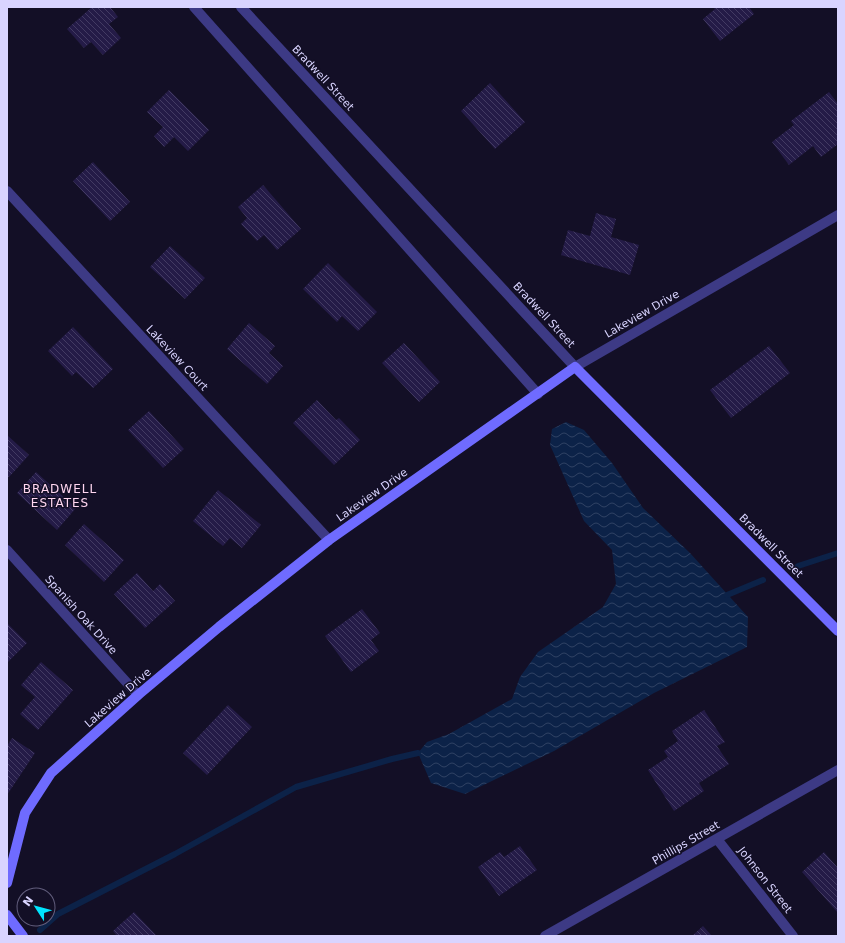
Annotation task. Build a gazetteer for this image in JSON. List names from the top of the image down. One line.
{"streets":{"street":["Bradwell Street","Lakeview Drive","Lakeview Court","Spanish Oak Drive","Phillips Street","Johnson Street"]},"crossings":[["Bradwell Street","Lakeview Drive"],["Lakeview Drive","Lakeview Court"],["Lakeview Drive","Spanish Oak Drive"],["Phillips Street","Johnson Street"]],"districts":["BRADWELL ESTATES"],"north":"top left"}
